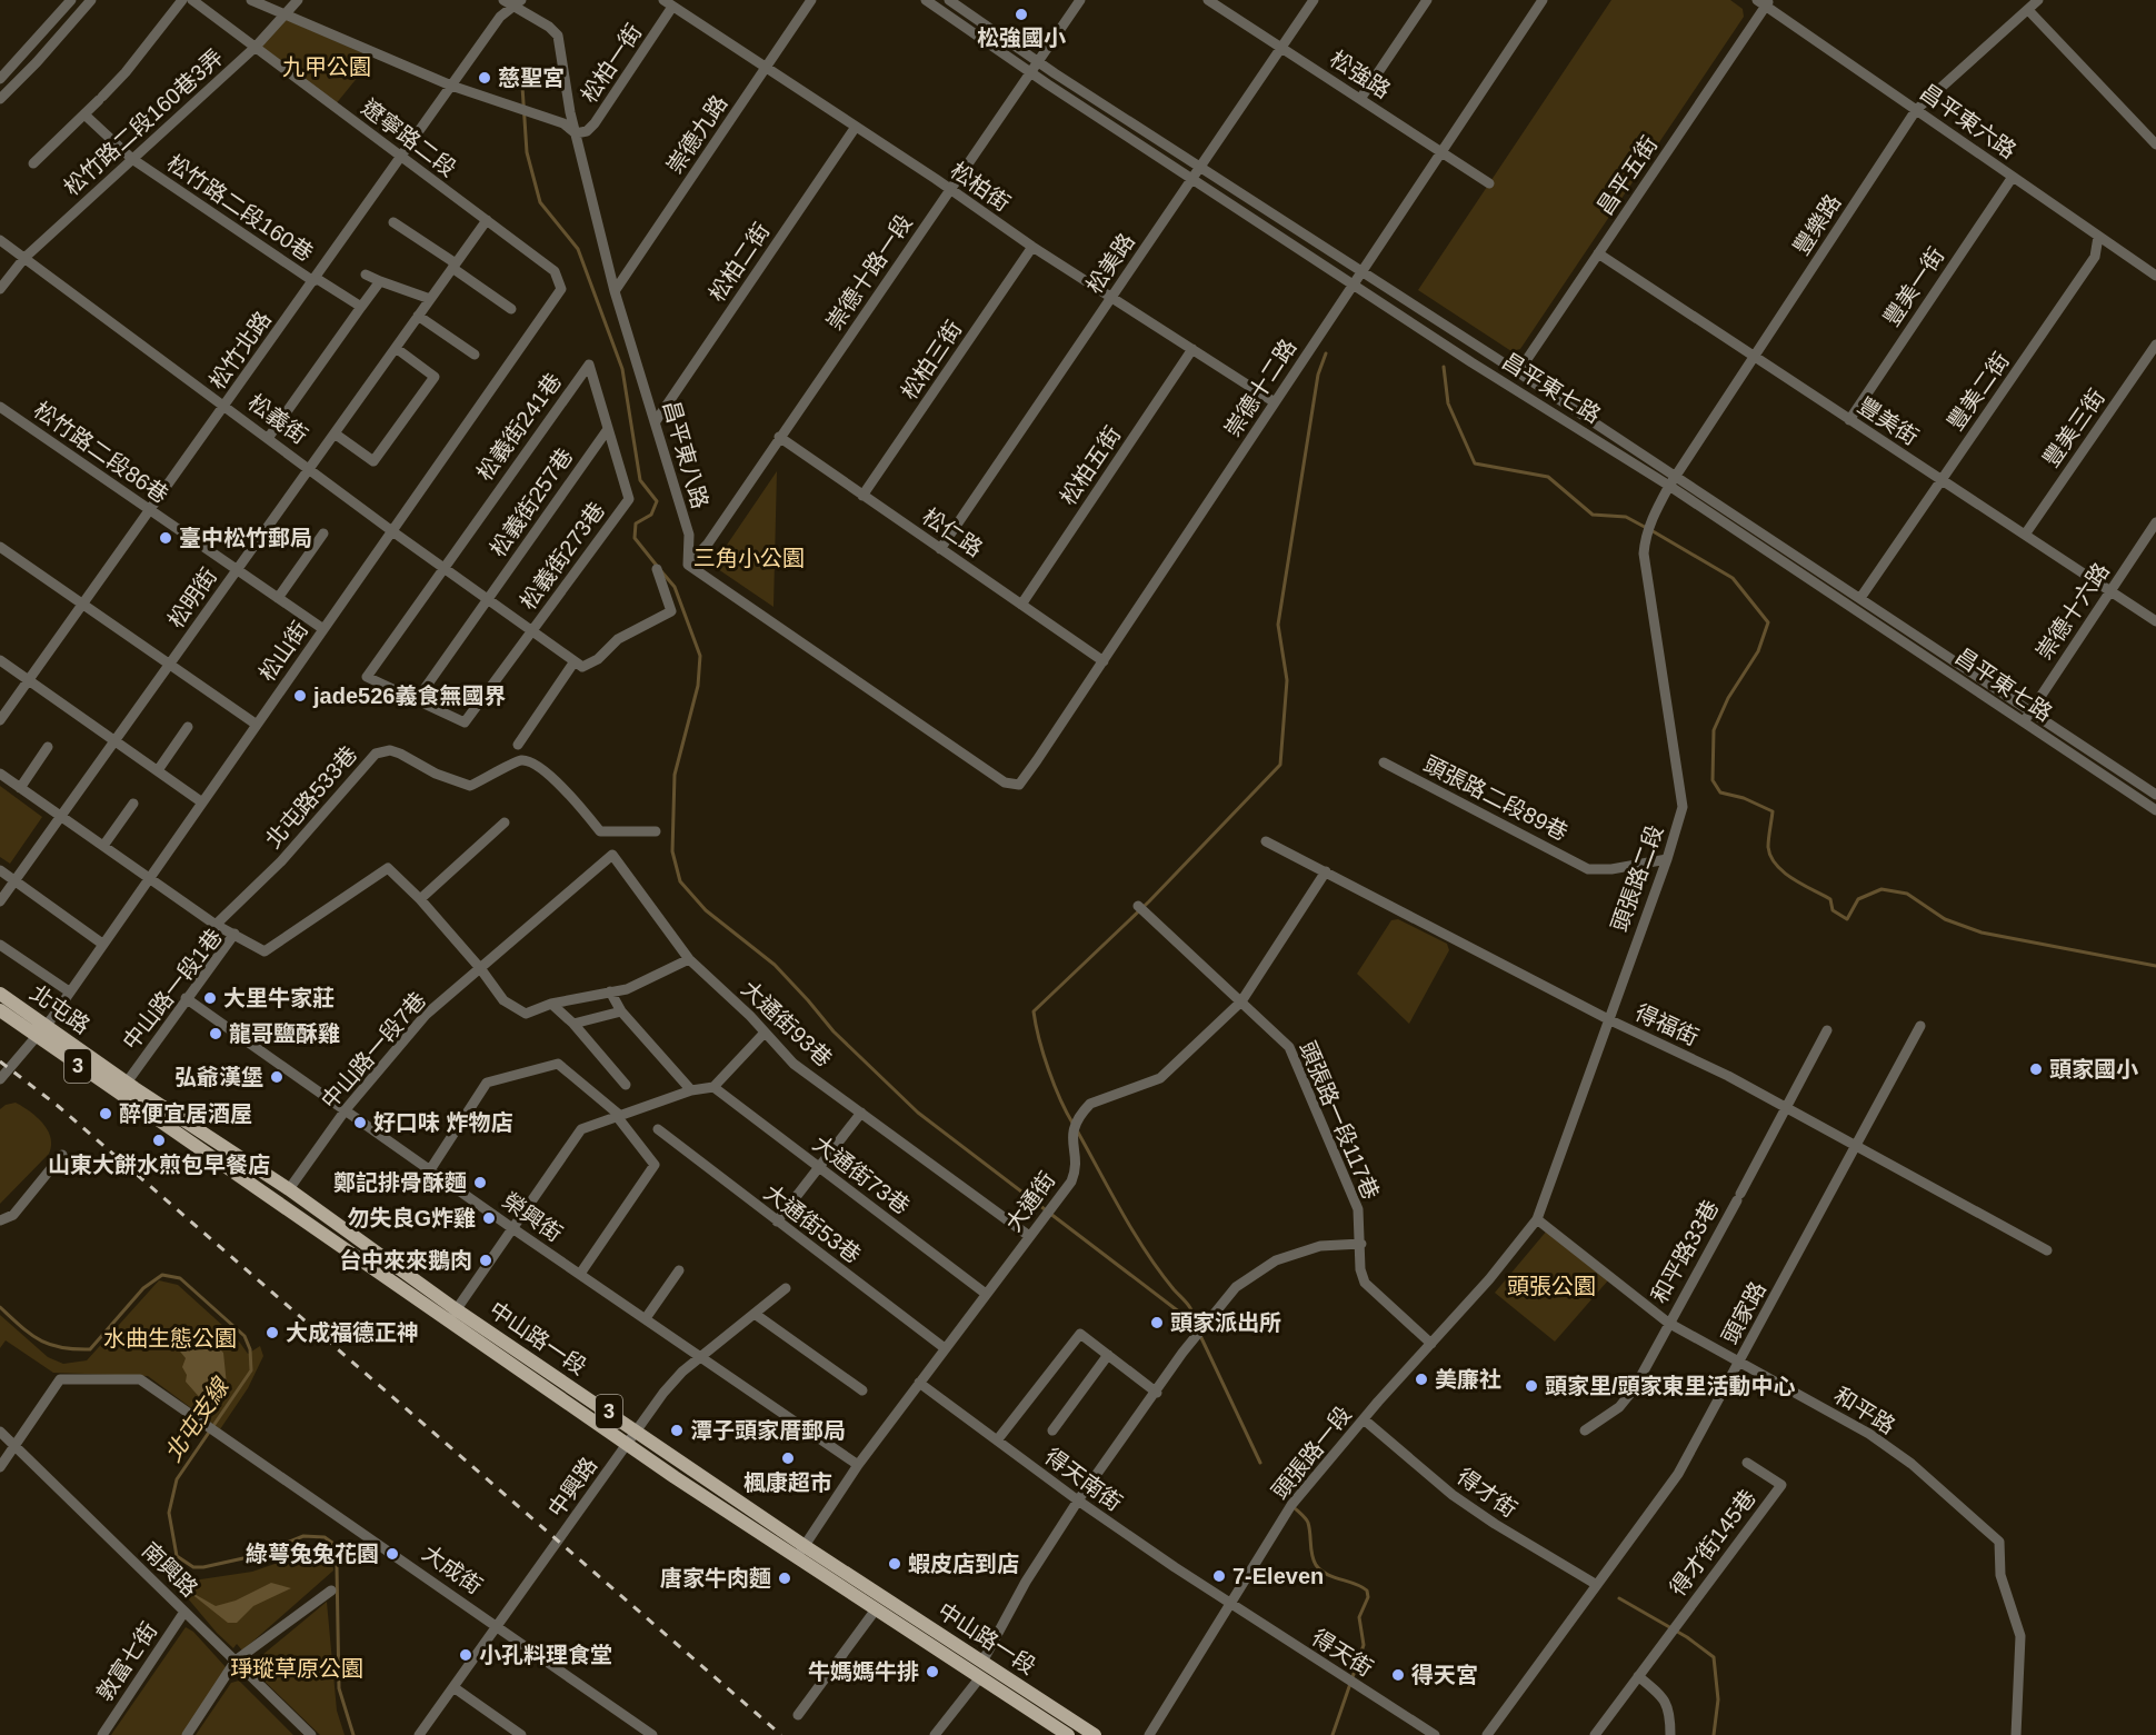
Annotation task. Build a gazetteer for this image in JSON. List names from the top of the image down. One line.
{"streets":{"main road":["北屯路","3","中山路一段"],"street":["松柏一街","松強路","昌平東六路","松竹路二段160巷3弄","崇德九路","遼寧路二段","昌平五街","松柏街","松竹路二段160巷","豐樂路","松柏二街","松美路","崇德十路一段","豐美一街","松竹北路","松柏三街","崇德十二路","昌平東七路","豐美二街","松義街","豐美街","松義街241巷","豐美三街","松竹路二段86巷","昌平東八路","松柏五街","松義街257巷","松仁路","松義街273巷","松明街","崇德十六路","松山街","北屯路533巷","頭張路二段89巷","頭張路二段","中山路一段1巷","大通街93巷","得福街","中山路一段7巷","頭張路一段117巷","大通街73巷","大通街","榮興街","大通街53巷","和平路33巷","頭家路","和平路","頭張路一段","得天南街","中興路","得才街","得才街145巷","南興路","大成街","得天街","敦富七街"]},"crossings":[["松柏一街","松柏街"],["松柏一街","昌平東八路"],["松強路","松美路"],["松強路","崇德十二路"],["昌平東六路","昌平五街"],["昌平東六路","豐樂路"],["昌平東六路","豐美一街"],["昌平東六路","豐美二街"],["松竹路二段160巷3弄","遼寧路二段"],["松竹路二段160巷3弄","松竹路二段160巷"],["松竹路二段160巷3弄","松義街"],["崇德九路","松柏街"],["崇德九路","昌平東八路"],["遼寧路二段","松竹北路"],["遼寧路二段","松明街"],["遼寧路二段","松山街"],["昌平五街","昌平東七路"],["昌平五街","豐美街"],["松柏街","松柏二街"],["松柏街","松美路"],["松柏街","崇德十路一段"],["松柏街","松柏三街"],["松柏街","崇德十二路"],["松柏街","松柏五街"],["松竹路二段160巷","松竹北路"],["豐樂路","昌平東七路"],["豐樂路","豐美街"],["豐樂路","頭張路二段"],["松柏二街","昌平東八路"],["松美路","昌平東七路"],["松美路","松仁路"],["崇德十路一段","崇德十二路"],["崇德十路一段","昌平東七路"],["崇德十路一段","昌平東八路"],["崇德十路一段","松仁路"],["豐美一街","豐美街"],["松竹北路","松義街"],["松竹北路","松竹路二段86巷"],["松竹北路","昌平東八路"],["松柏三街","松仁路"],["崇德十二路","昌平東七路"],["崇德十二路","昌平東八路"],["崇德十二路","松仁路"],["昌平東七路","豐美二街"],["昌平東七路","崇德十六路"],["昌平東七路","頭張路二段"],["豐美二街","豐美街"],["松義街","松義街241巷"],["松義街","松義街257巷"],["松義街","松義街273巷"],["松義街","松明街"],["松義街","松山街"],["豐美街","豐美三街"],["豐美街","崇德十六路"],["松義街241巷","松義街257巷"],["松義街241巷","松義街273巷"],["松竹路二段86巷","松明街"],["松竹路二段86巷","松山街"],["松柏五街","松仁路"],["松義街257巷","松義街273巷"],["松山街","北屯路"],["頭張路二段89巷","頭張路二段"],["頭張路二段","得福街"],["頭張路二段","和平路"],["頭張路二段","頭張路一段"],["中山路一段1巷","北屯路"],["中山路一段1巷","中山路一段7巷"],["中山路一段1巷","榮興街"],["中山路一段1巷","中山路一段"],["北屯路","中山路一段"],["大通街93巷","中山路一段7巷"],["大通街93巷","大通街"],["得福街","大通街"],["得福街","和平路33巷"],["得福街","頭家路"],["中山路一段7巷","榮興街"],["中山路一段7巷","中山路一段"],["頭張路一段117巷","大通街"],["頭張路一段117巷","頭張路一段"],["大通街73巷","大通街"],["大通街","榮興街"],["大通街","大通街53巷"],["大通街","中山路一段"],["大通街","得天南街"],["榮興街","中興路"],["和平路33巷","和平路"],["頭家路","和平路"],["頭家路","得才街"],["中山路一段","中興路"],["和平路","頭張路一段"],["頭張路一段","得天南街"],["頭張路一段","得才街"],["頭張路一段","得天街"],["得天南街","得天街"],["中興路","大成街"],["南興路","大成街"],["南興路","敦富七街"]],"water":["北屯支線"],"parks":["九甲公園","三角小公園","頭張公園","水曲生態公園","琤瑽草原公園"],"places":["松強國小","慈聖宮","臺中松竹郵局","jade526義食無國界","大里牛家莊","龍哥鹽酥雞","頭家國小","弘爺漢堡","醉便宜居酒屋","好口味 炸物店","山東大餅水煎包早餐店","鄭記排骨酥麵","勿失良G炸雞","台中來來鵝肉","頭家派出所","大成福德正神","美廉社","頭家里/頭家東里活動中心","潭子頭家厝郵局","楓康超市","綠萼兔兔花園","蝦皮店到店","7-Eleven","唐家牛肉麵","小孔料理食堂","牛媽媽牛排","得天宮"]}
